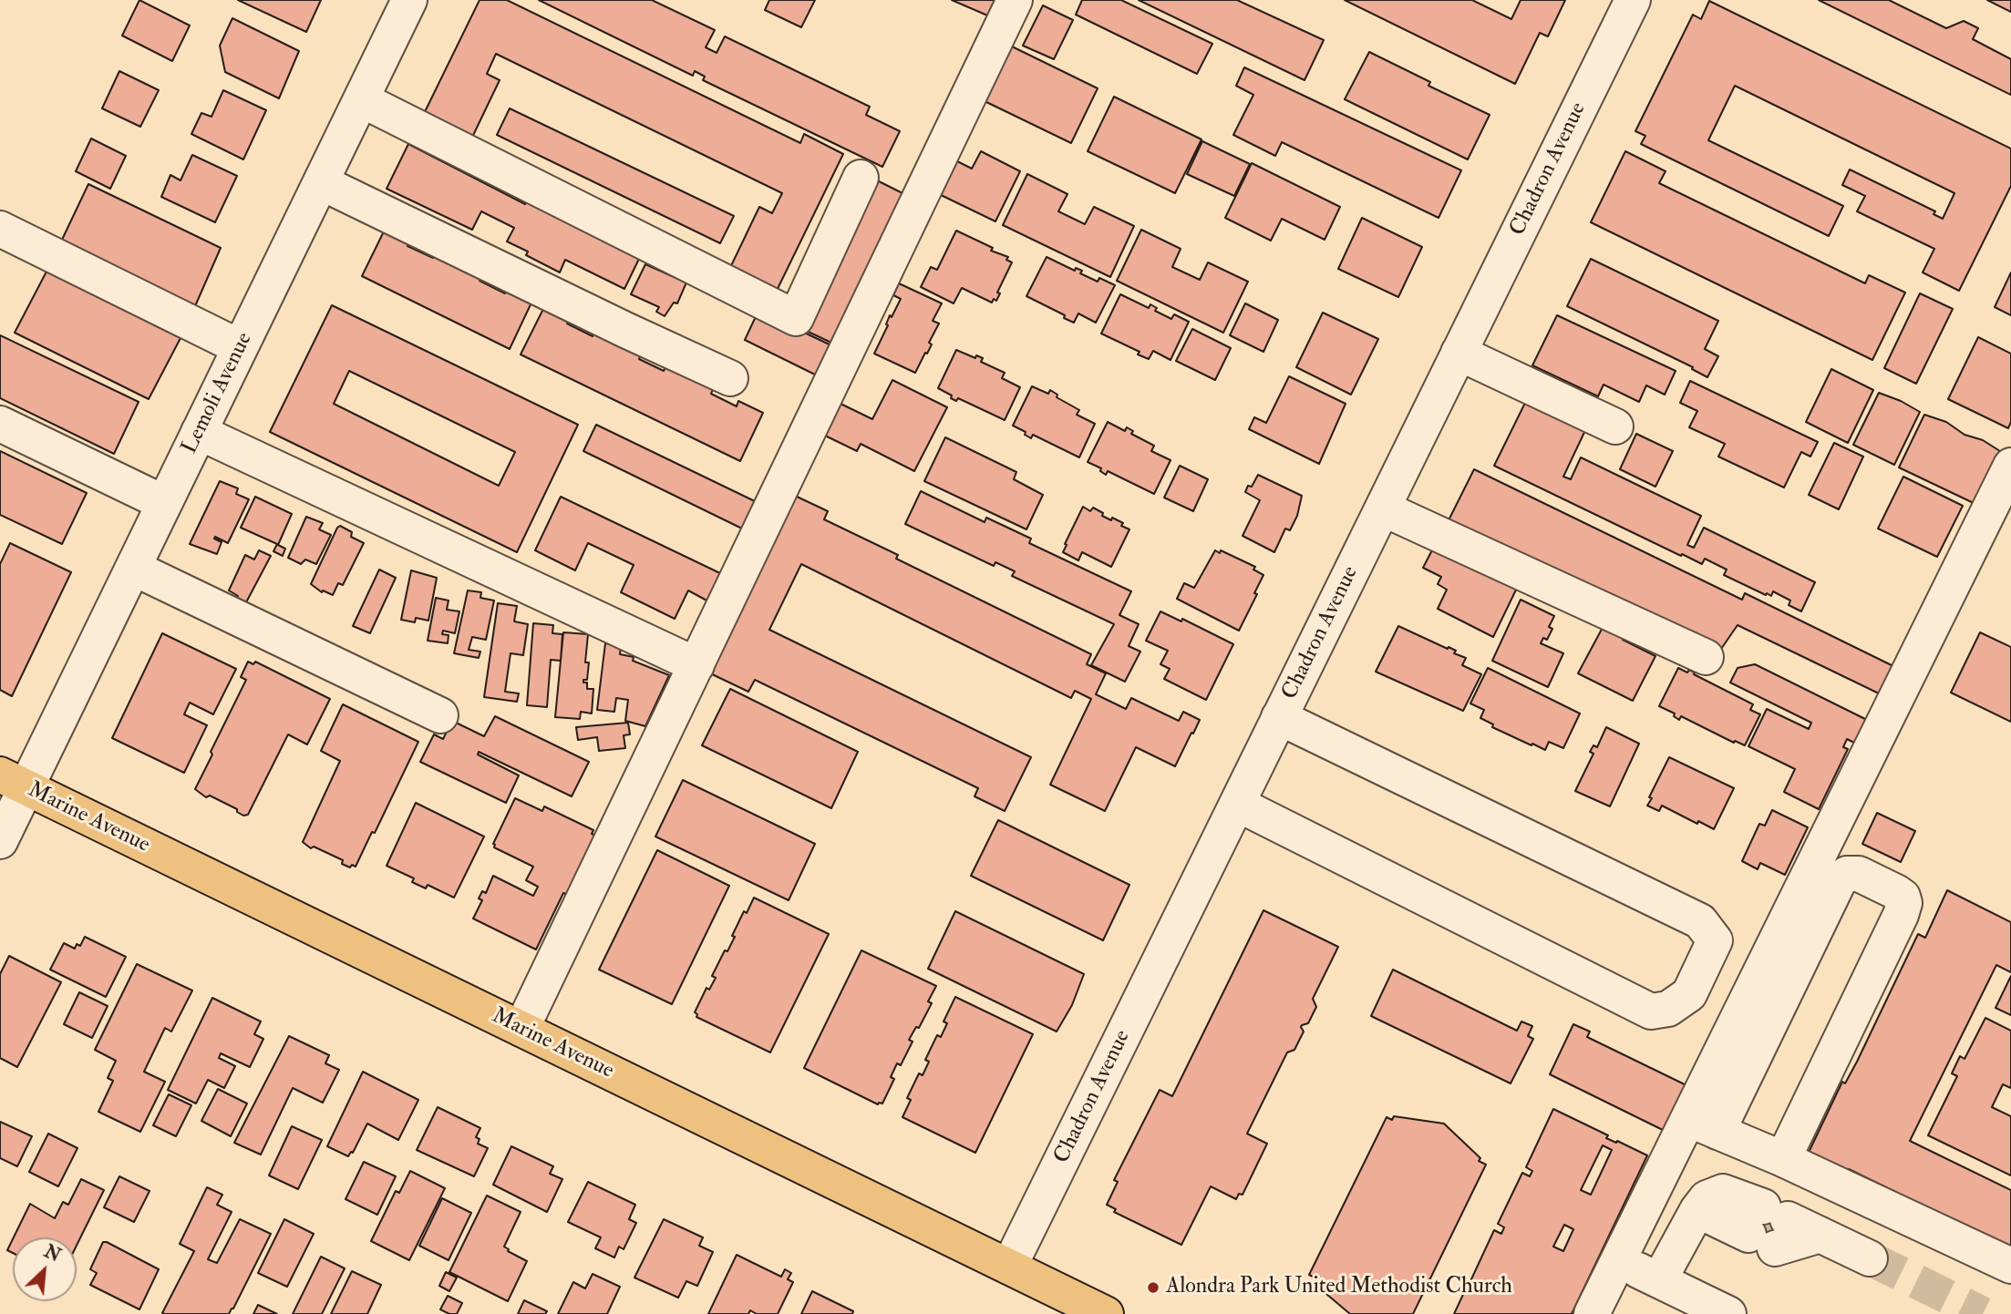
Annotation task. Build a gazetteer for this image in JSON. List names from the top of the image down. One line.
{"streets":{"main road":["Marine Avenue"],"street":["Chadron Avenue","Lemoli Avenue"]},"crossings":[["Chadron Avenue","Marine Avenue"],["Lemoli Avenue","Marine Avenue"]],"places":["Alondra Park United Methodist Church"],"north":"top right"}
